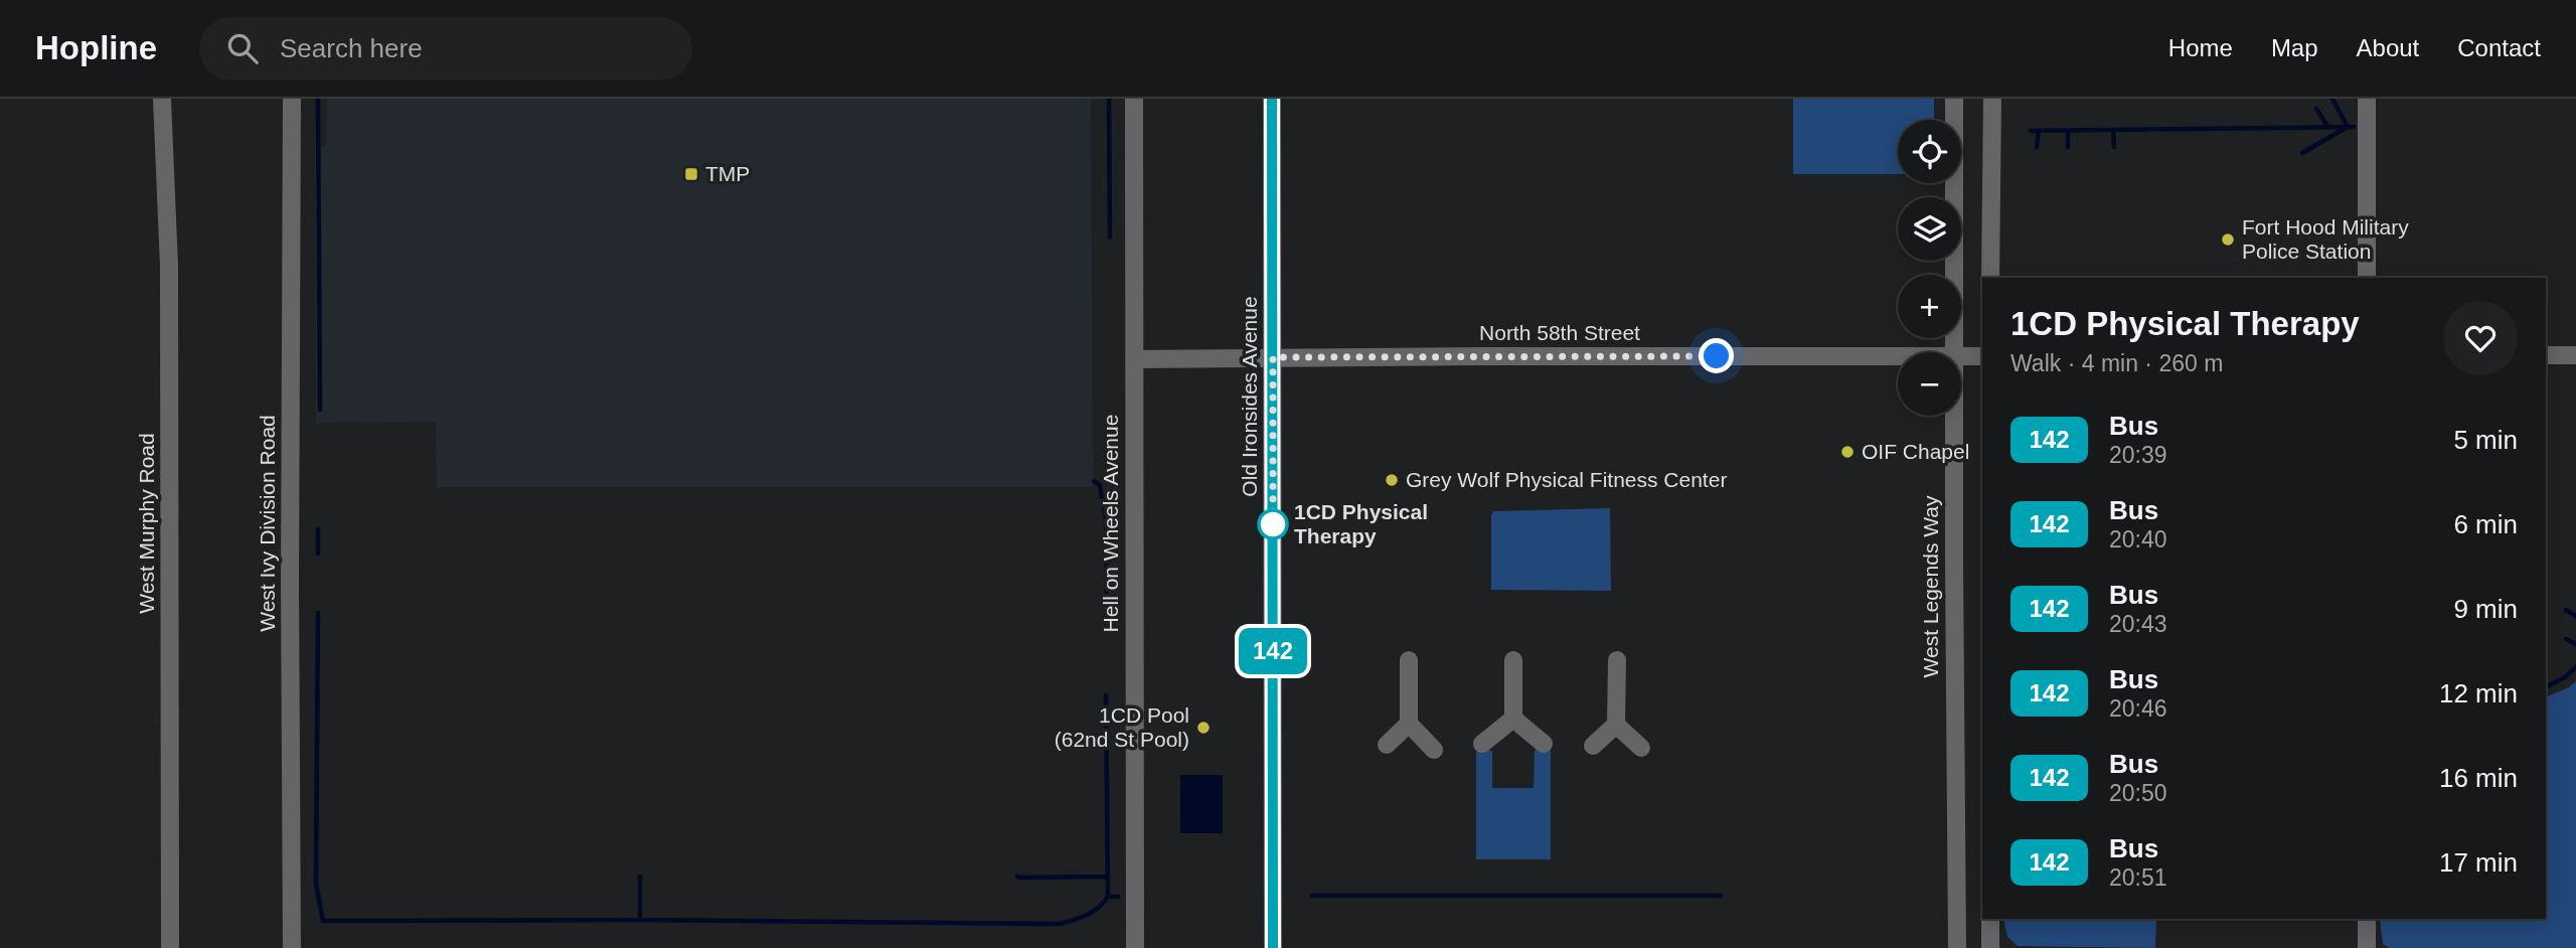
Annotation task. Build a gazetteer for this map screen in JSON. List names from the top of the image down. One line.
{"streets":{"street":["North 58th Street","Old Ironsides Avenue","West Murphy Road","West Ivy Division Road","Hell on Wheels Avenue","West Legends Way"]},"crossings":[["North 58th Street","Old Ironsides Avenue"],["North 58th Street","Hell on Wheels Avenue"]],"places":{"transit":["TMP"],"other":["Fort Hood Military Police Station","OIF Chapel","Grey Wolf Physical Fitness Center","1CD Physical Therapy","1CD Pool (62nd St Pool)"]},"lines":["bus line 142"],"page":{"header":"Hopline","search":"Search here","nav":["Home","Map","About","Contact"],"on_map":"142","map_buttons":["+","−"],"heading":["1CD Physical Therapy","Walk · 4 min · 260 m"],"list":[{"mark":"142","name":"Bus","note":"20:39","value":"5 min"},{"mark":"142","name":"Bus","note":"20:40","value":"6 min"},{"mark":"142","name":"Bus","note":"20:43","value":"9 min"},{"mark":"142","name":"Bus","note":"20:46","value":"12 min"},{"mark":"142","name":"Bus","note":"20:50","value":"16 min"},{"mark":"142","name":"Bus","note":"20:51","value":"17 min"}]}}
